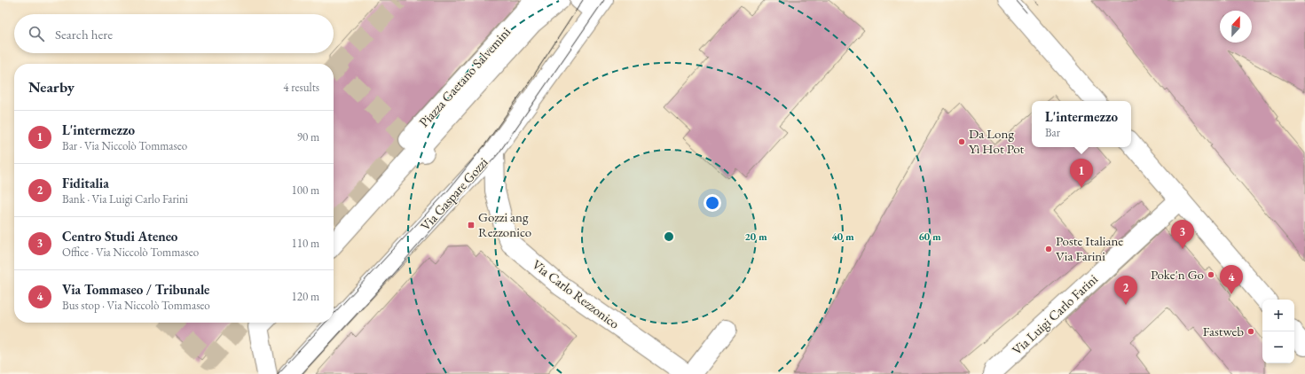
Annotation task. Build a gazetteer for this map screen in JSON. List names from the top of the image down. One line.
{"streets":{"street":["Piazza Gaetano Salvemini","Via Gaspare Gozzi","Via Carlo Rezzonico","Via Luigi Carlo Farini"]},"crossings":[["Via Gaspare Gozzi","Via Carlo Rezzonico"]],"places":{"other":["Da Long Yì Hot Pot","Poste Italiane Via Farini","Poke'n Go","Fastweb"],"transit":["Gozzi ang Rezzonico"]},"north":"top","page":{"search":"Search here","heading":["Nearby","4 results"],"popup":["L'intermezzo","Bar"],"list":[{"mark":"1","name":"L'intermezzo","note":"Bar · Via Niccolò Tommaseo","value":"90 m"},{"mark":"2","name":"Fiditalia","note":"Bank · Via Luigi Carlo Farini","value":"100 m"},{"mark":"3","name":"Centro Studi Ateneo","note":"Office · Via Niccolò Tommaseo","value":"110 m"},{"mark":"4","name":"Via Tommaseo / Tribunale","note":"Bus stop · Via Niccolò Tommaseo","value":"120 m"}],"pins":["1","3","4","2"],"map_buttons":["+","−"]},"rings":["20 m","40 m","60 m"]}
